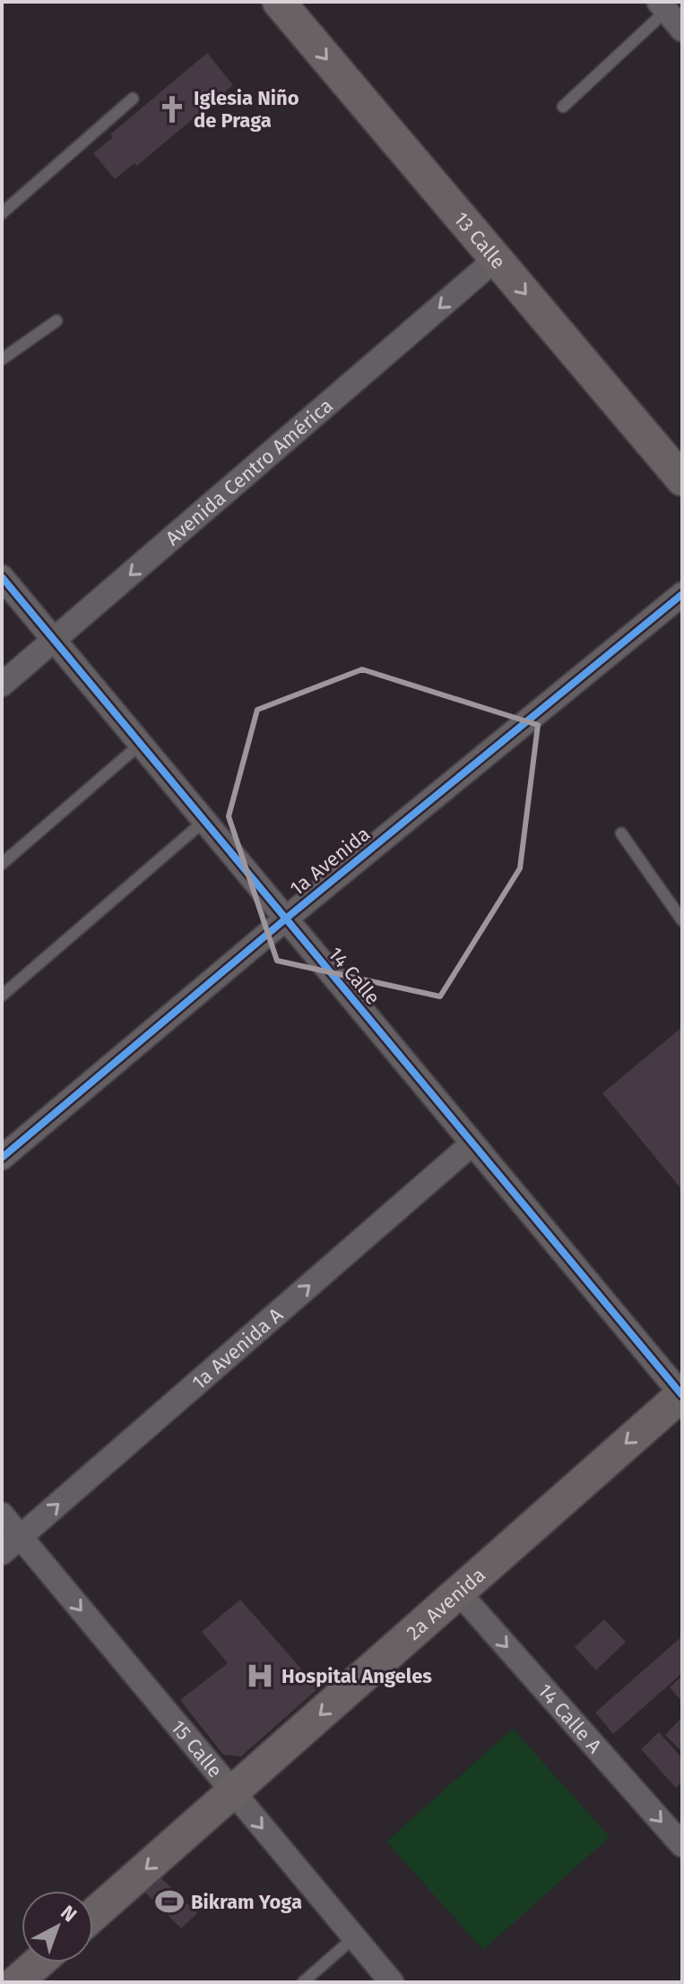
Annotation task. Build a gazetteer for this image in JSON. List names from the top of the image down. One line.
{"streets":{"street":["13 Calle","Avenida Centro América","1a Avenida","14 Calle","1a Avenida A","2a Avenida","14 Calle A","15 Calle"]},"crossings":[["13 Calle","Avenida Centro América"],["Avenida Centro América","14 Calle"],["1a Avenida","14 Calle"],["14 Calle","1a Avenida A"],["14 Calle","2a Avenida"],["1a Avenida A","15 Calle"],["2a Avenida","14 Calle A"],["2a Avenida","15 Calle"]],"one_way":["13 Calle","Avenida Centro América","1a Avenida A","2a Avenida","14 Calle A","15 Calle"],"places":{"church":["Iglesia Niño de Praga"],"hospital":["Hospital Angeles"],"sports":["Bikram Yoga"]},"north":"top right"}
